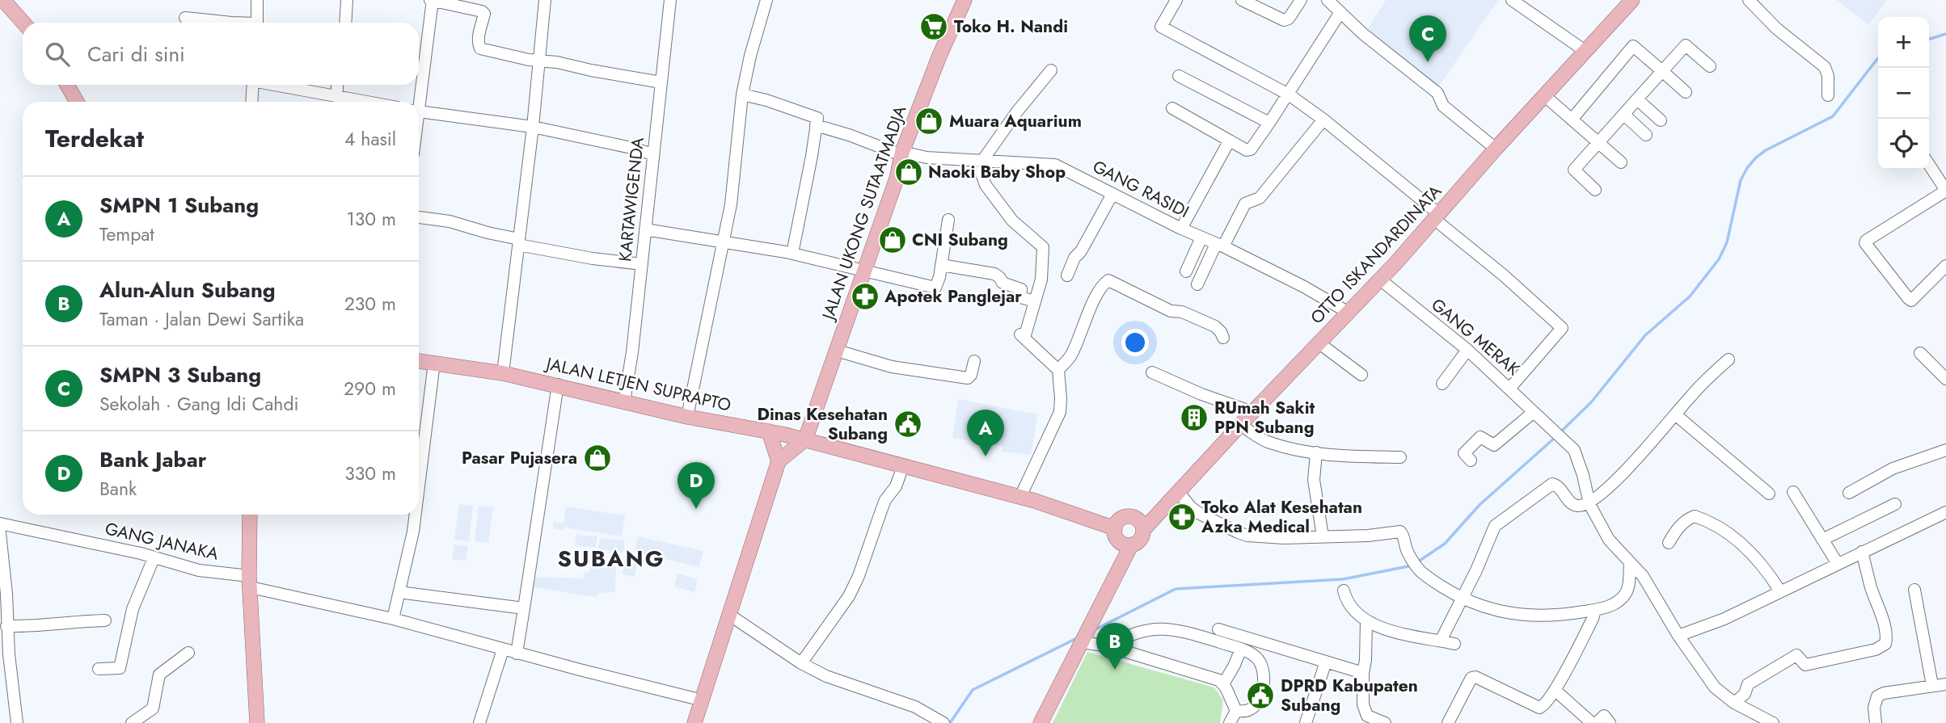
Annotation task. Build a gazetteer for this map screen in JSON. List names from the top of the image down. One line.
{"streets":{"main road":["JALAN UKONG SUTAATMADJA","OTTO ISKANDARDINATA","JALAN LETJEN SUPRAPTO"],"street":["GANG RASIDI","KARTAWIGENDA","GANG MERAK","GANG JANAKA"]},"crossings":[["GANG RASIDI","JALAN UKONG SUTAATMADJA"],["GANG RASIDI","OTTO ISKANDARDINATA"],["KARTAWIGENDA","JALAN LETJEN SUPRAPTO"],["JALAN UKONG SUTAATMADJA","JALAN LETJEN SUPRAPTO"],["OTTO ISKANDARDINATA","GANG MERAK"],["OTTO ISKANDARDINATA","JALAN LETJEN SUPRAPTO"]],"districts":["SUBANG"],"places":{"supermarket":["Toko H. Nandi"],"shop":["Muara Aquarium","Naoki Baby Shop","CNI Subang","Pasar Pujasera"],"pharmacy":["Apotek Panglejar","Toko Alat Kesehatan Azka Medical"],"building":["RUmah Sakit PPN Subang"],"public building":["Dinas Kesehatan Subang","DPRD Kabupaten Subang"]},"page":{"pins":["C","A","D","B"],"map_buttons":["+","−"],"search":"Cari di sini","heading":["Terdekat","4 hasil"],"list":[{"mark":"A","name":"SMPN 1 Subang","note":"Tempat","value":"130 m"},{"mark":"B","name":"Alun-Alun Subang","note":"Taman · Jalan Dewi Sartika","value":"230 m"},{"mark":"C","name":"SMPN 3 Subang","note":"Sekolah · Gang Idi Cahdi","value":"290 m"},{"mark":"D","name":"Bank Jabar","note":"Bank","value":"330 m"}]}}
